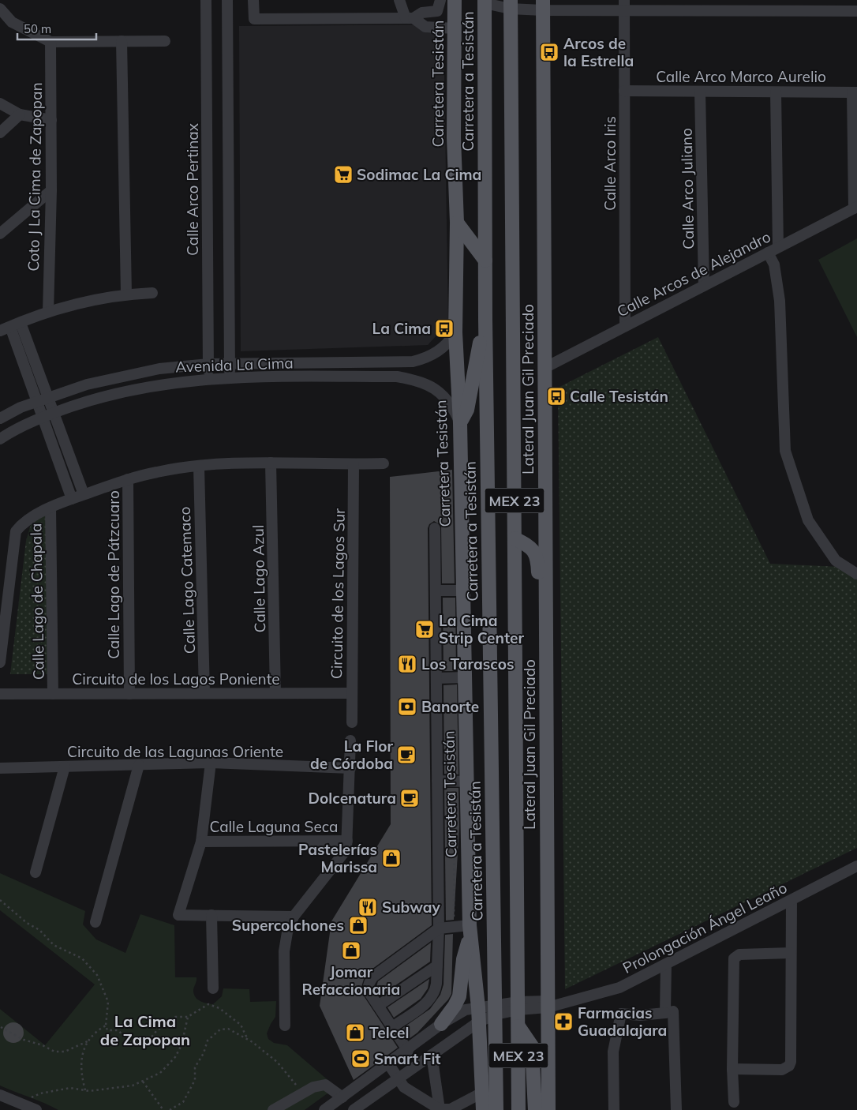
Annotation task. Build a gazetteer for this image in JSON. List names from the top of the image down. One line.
{"streets":{"main road":["Carretera a Tesistán","Carretera Tesistán","Lateral Juan Gil Preciado","MEX 23"],"street":["Calle Arco Marco Aurelio","Calle Arco Iris","Coto J La Cima de Zapopan","Calle Arco Juliano","Calle Arco Pertinax","Calle Arcos de Alejandro","Avenida La Cima","Calle Lago de Pátzcuaro","Calle Lago Azul","Calle Lago Catemaco","Circuito de los Lagos Sur","Calle Lago de Chapala","Circuito de los Lagos Poniente","Circuito de las Lagunas Oriente","Calle Laguna Seca","Prolongación Ángel Leaño"]},"crossings":[["Calle Arco Marco Aurelio","Calle Arco Iris"],["Calle Arco Marco Aurelio","Calle Arco Juliano"],["Carretera a Tesistán","Prolongación Ángel Leaño"],["Carretera Tesistán","Avenida La Cima"],["Calle Arco Iris","Calle Arcos de Alejandro"],["Calle Arco Juliano","Calle Arcos de Alejandro"],["Calle Arco Pertinax","Avenida La Cima"],["Calle Arcos de Alejandro","Lateral Juan Gil Preciado"],["Lateral Juan Gil Preciado","Prolongación Ángel Leaño"],["MEX 23","Prolongación Ángel Leaño"],["Calle Lago de Pátzcuaro","Circuito de los Lagos Poniente"],["Calle Lago Azul","Circuito de los Lagos Poniente"],["Calle Lago Catemaco","Circuito de los Lagos Poniente"],["Circuito de los Lagos Sur","Circuito de los Lagos Poniente"],["Calle Lago de Chapala","Circuito de los Lagos Poniente"]],"districts":["La Cima de Zapopan"],"places":{"bus stop":["Arcos de la Estrella","La Cima","Calle Tesistán"],"supermarket":["Sodimac La Cima","La Cima Strip Center"],"restaurant":["Los Tarascos","Subway"],"bank":["Banorte"],"cafe":["La Flor de Córdoba","Dolcenatura"],"shop":["Pastelerías Marissa","Supercolchones","Jomar Refaccionaria","Telcel"],"pharmacy":["Farmacias Guadalajara"],"sports":["Smart Fit"]},"scale_bar":"50 m"}
